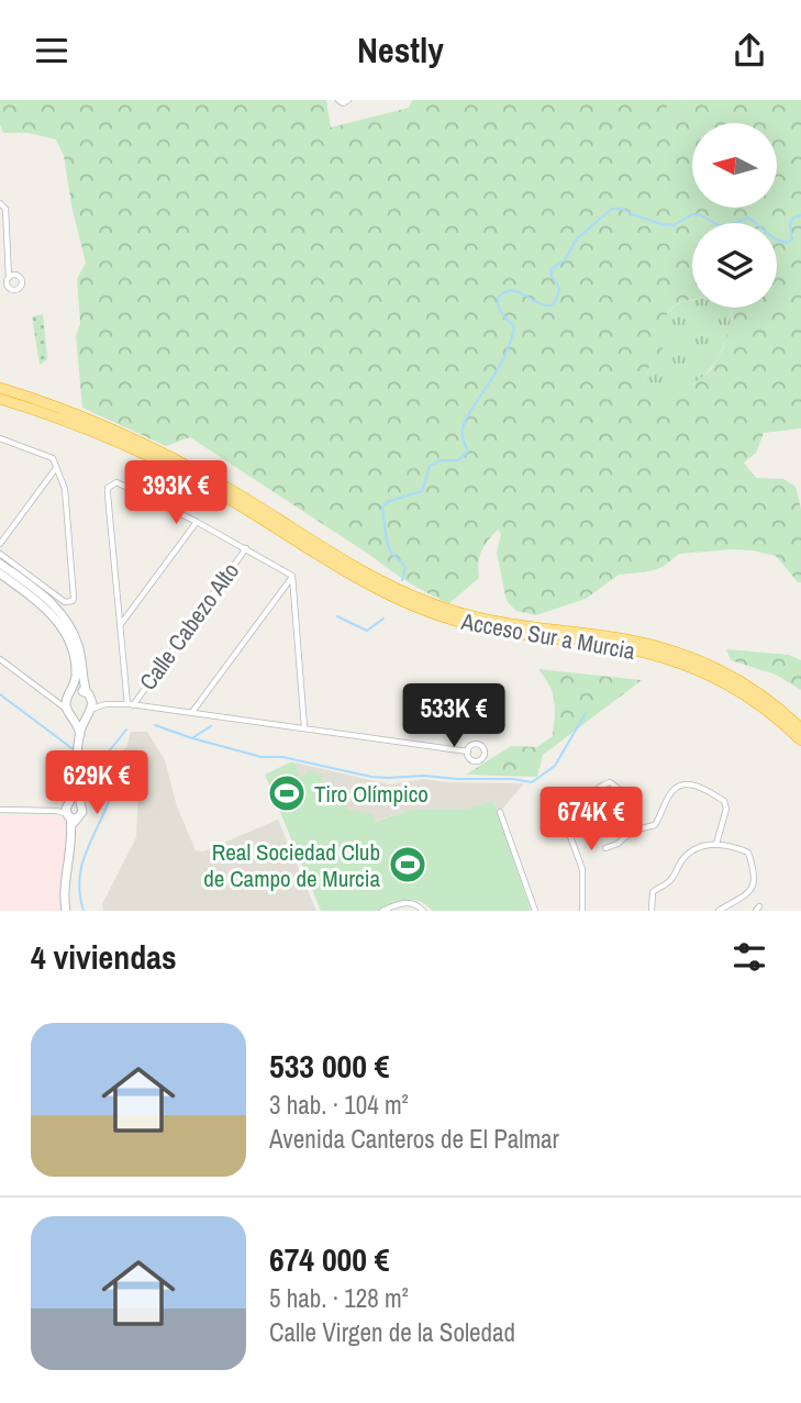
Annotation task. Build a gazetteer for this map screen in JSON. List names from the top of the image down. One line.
{"streets":{"highway":["Acceso Sur a Murcia"],"street":["Calle Cabezo Alto"]},"places":{"sports":["Tiro Olímpico","Real Sociedad Club de Campo de Murcia"]},"north":"left","page":{"header":"Nestly","price":["393K €","533K €","629K €","674K €"],"heading":"4 viviendas","list":[{"name":"533 000 €","note":"3 hab. · 104 m² · Avenida Canteros de El Palmar"},{"name":"674 000 €","note":"5 hab. · 128 m² · Calle Virgen de la Soledad"}]}}
